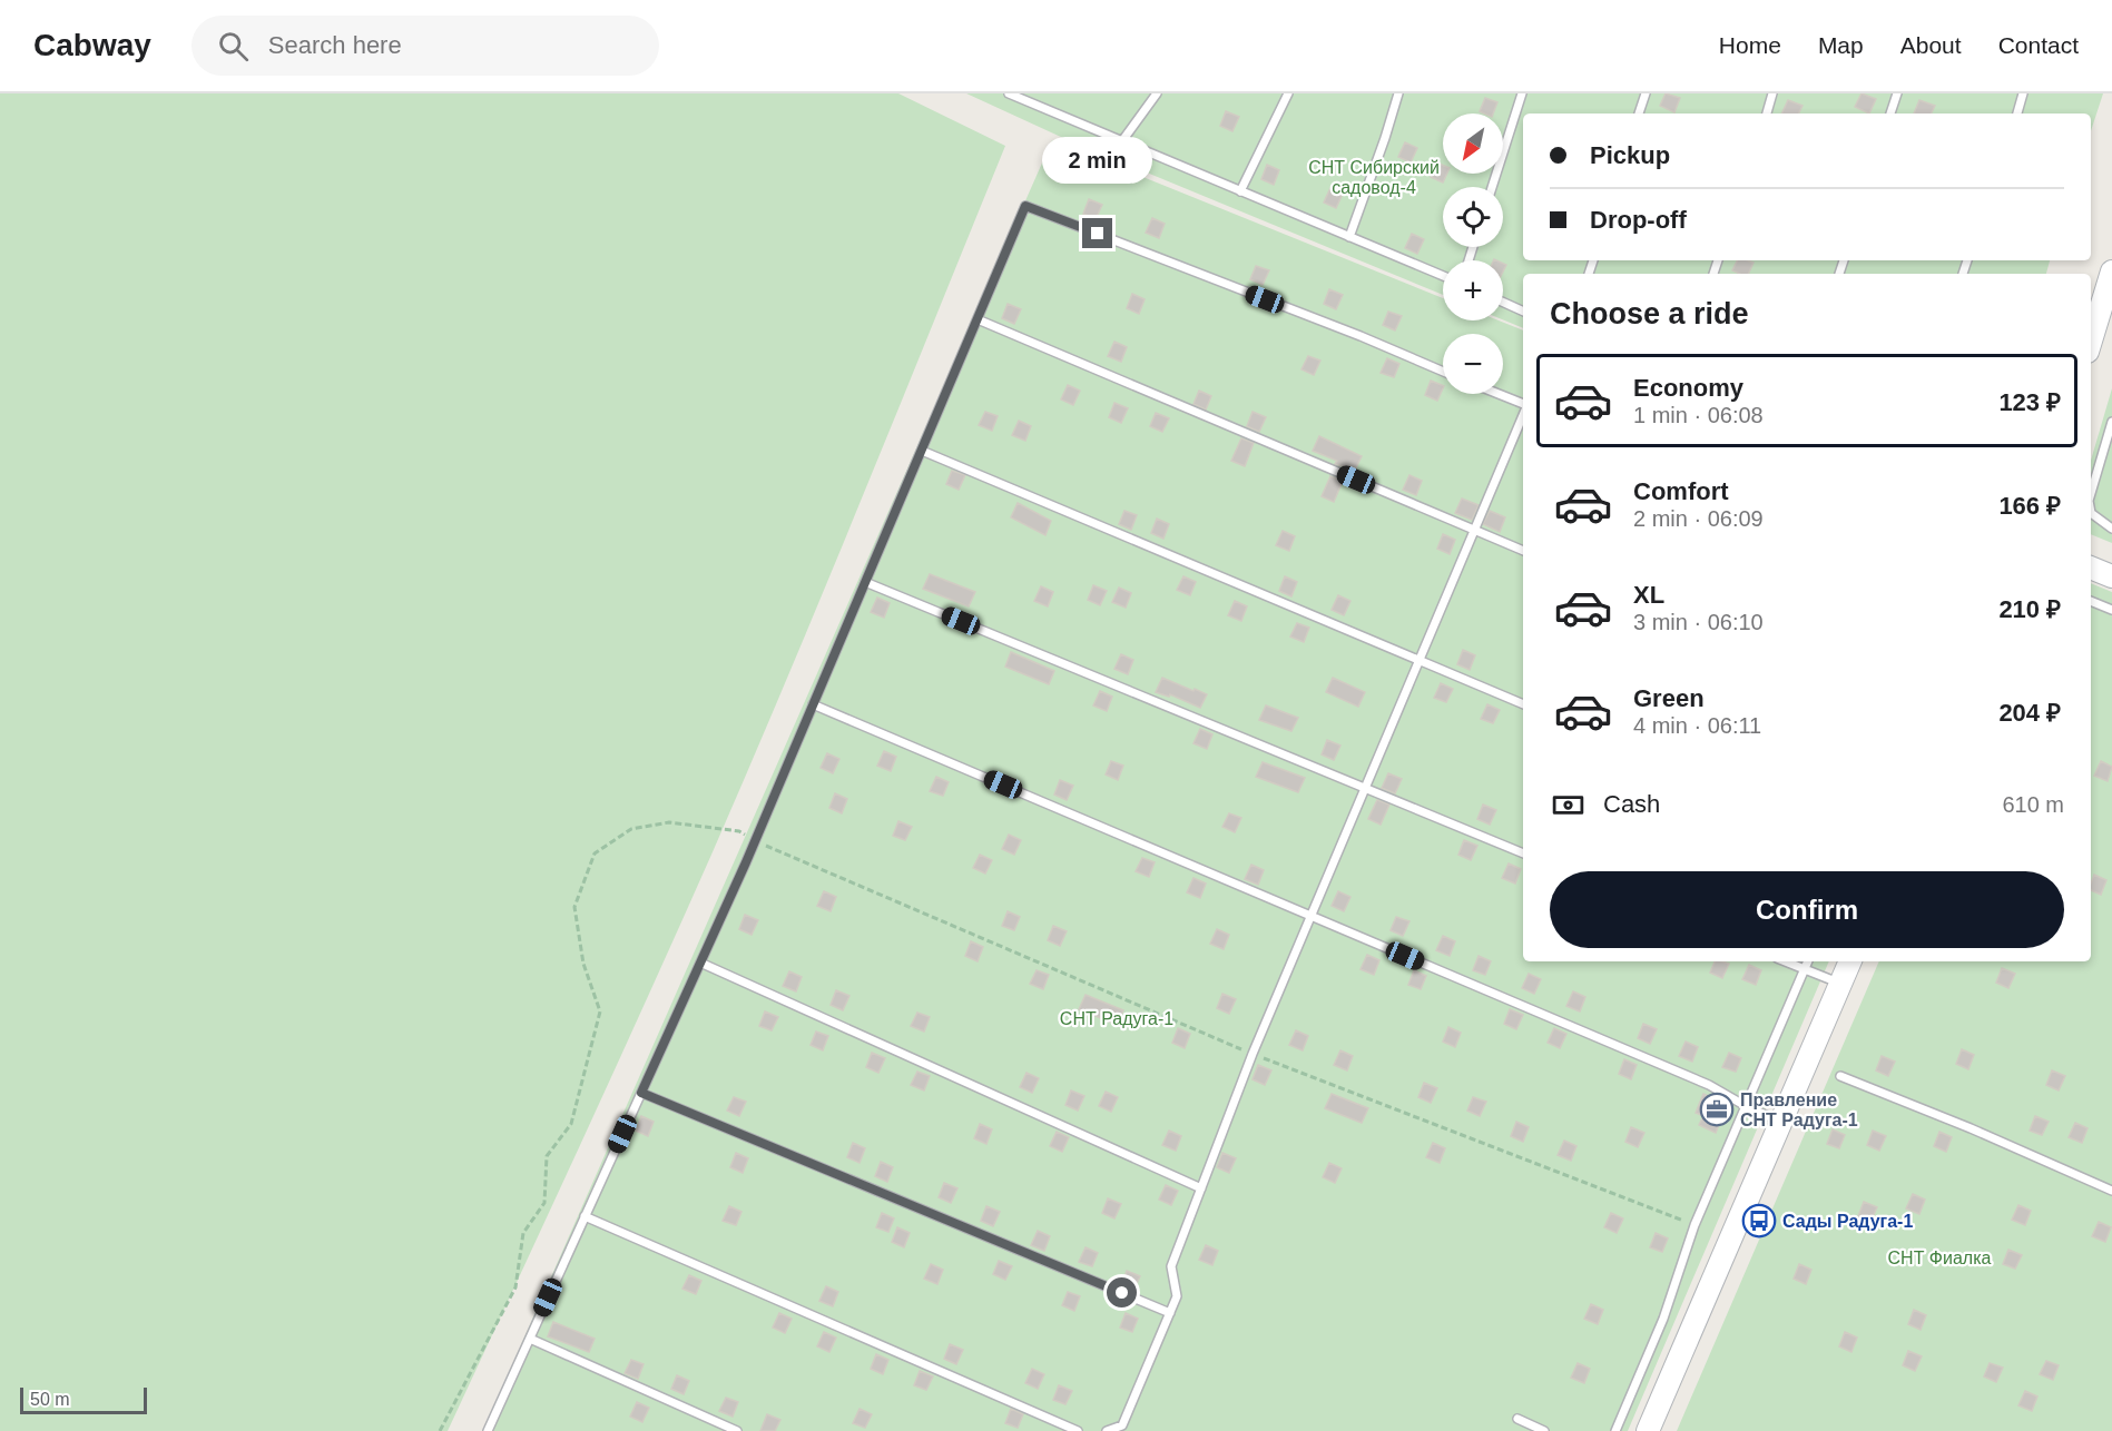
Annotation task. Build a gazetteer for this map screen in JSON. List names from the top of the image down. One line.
{"parks":["СНТ Сибирский садовод-4","СНТ Радуга-1","СНТ Фиалка"],"places":{"office":["Правление СНТ Радуга-1"],"bus stop":["Сады Радуга-1"]},"scale_bar":"50 m","north":"bottom left","page":{"header":"Cabway","search":"Search here","nav":["Home","Map","About","Contact"],"map_buttons":["+","−"],"banner":["Pickup","Drop-off"],"bubble":"2 min","heading":"Choose a ride","list":[{"name":"Economy","note":"1 min · 06:08","value":"123 ₽"},{"name":"Comfort","note":"2 min · 06:09","value":"166 ₽"},{"name":"XL","note":"3 min · 06:10","value":"210 ₽"},{"name":"Green","note":"4 min · 06:11","value":"204 ₽"}],"pay":["Cash","610 m"],"buttons":"Confirm","scale":"50 m"}}
